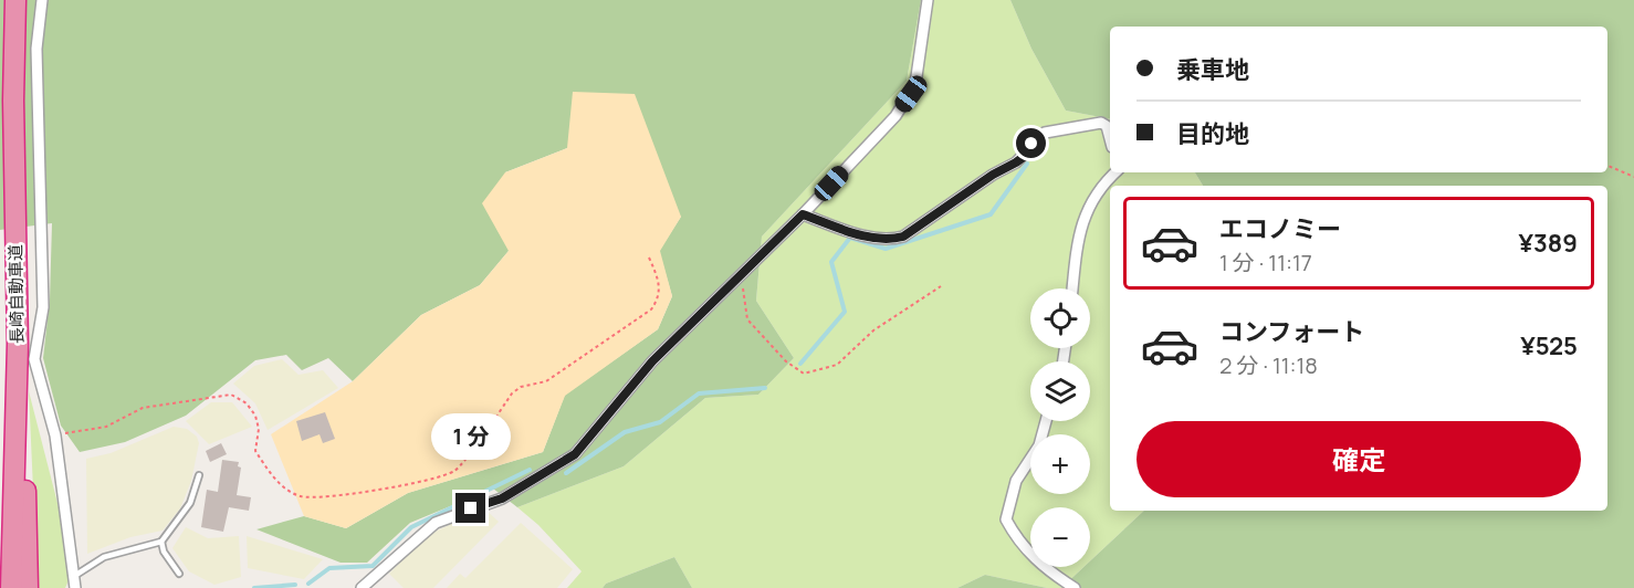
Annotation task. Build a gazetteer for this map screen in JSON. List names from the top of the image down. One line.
{"streets":{"highway":["長崎自動車道"]},"page":{"banner":["乗車地","目的地"],"list":[{"name":"エコノミー","note":"1 分 · 11:17","value":"¥389"},{"name":"コンフォート","note":"2 分 · 11:18","value":"¥525"}],"map_buttons":["+","−"],"buttons":"確定","bubble":"1 分"}}
